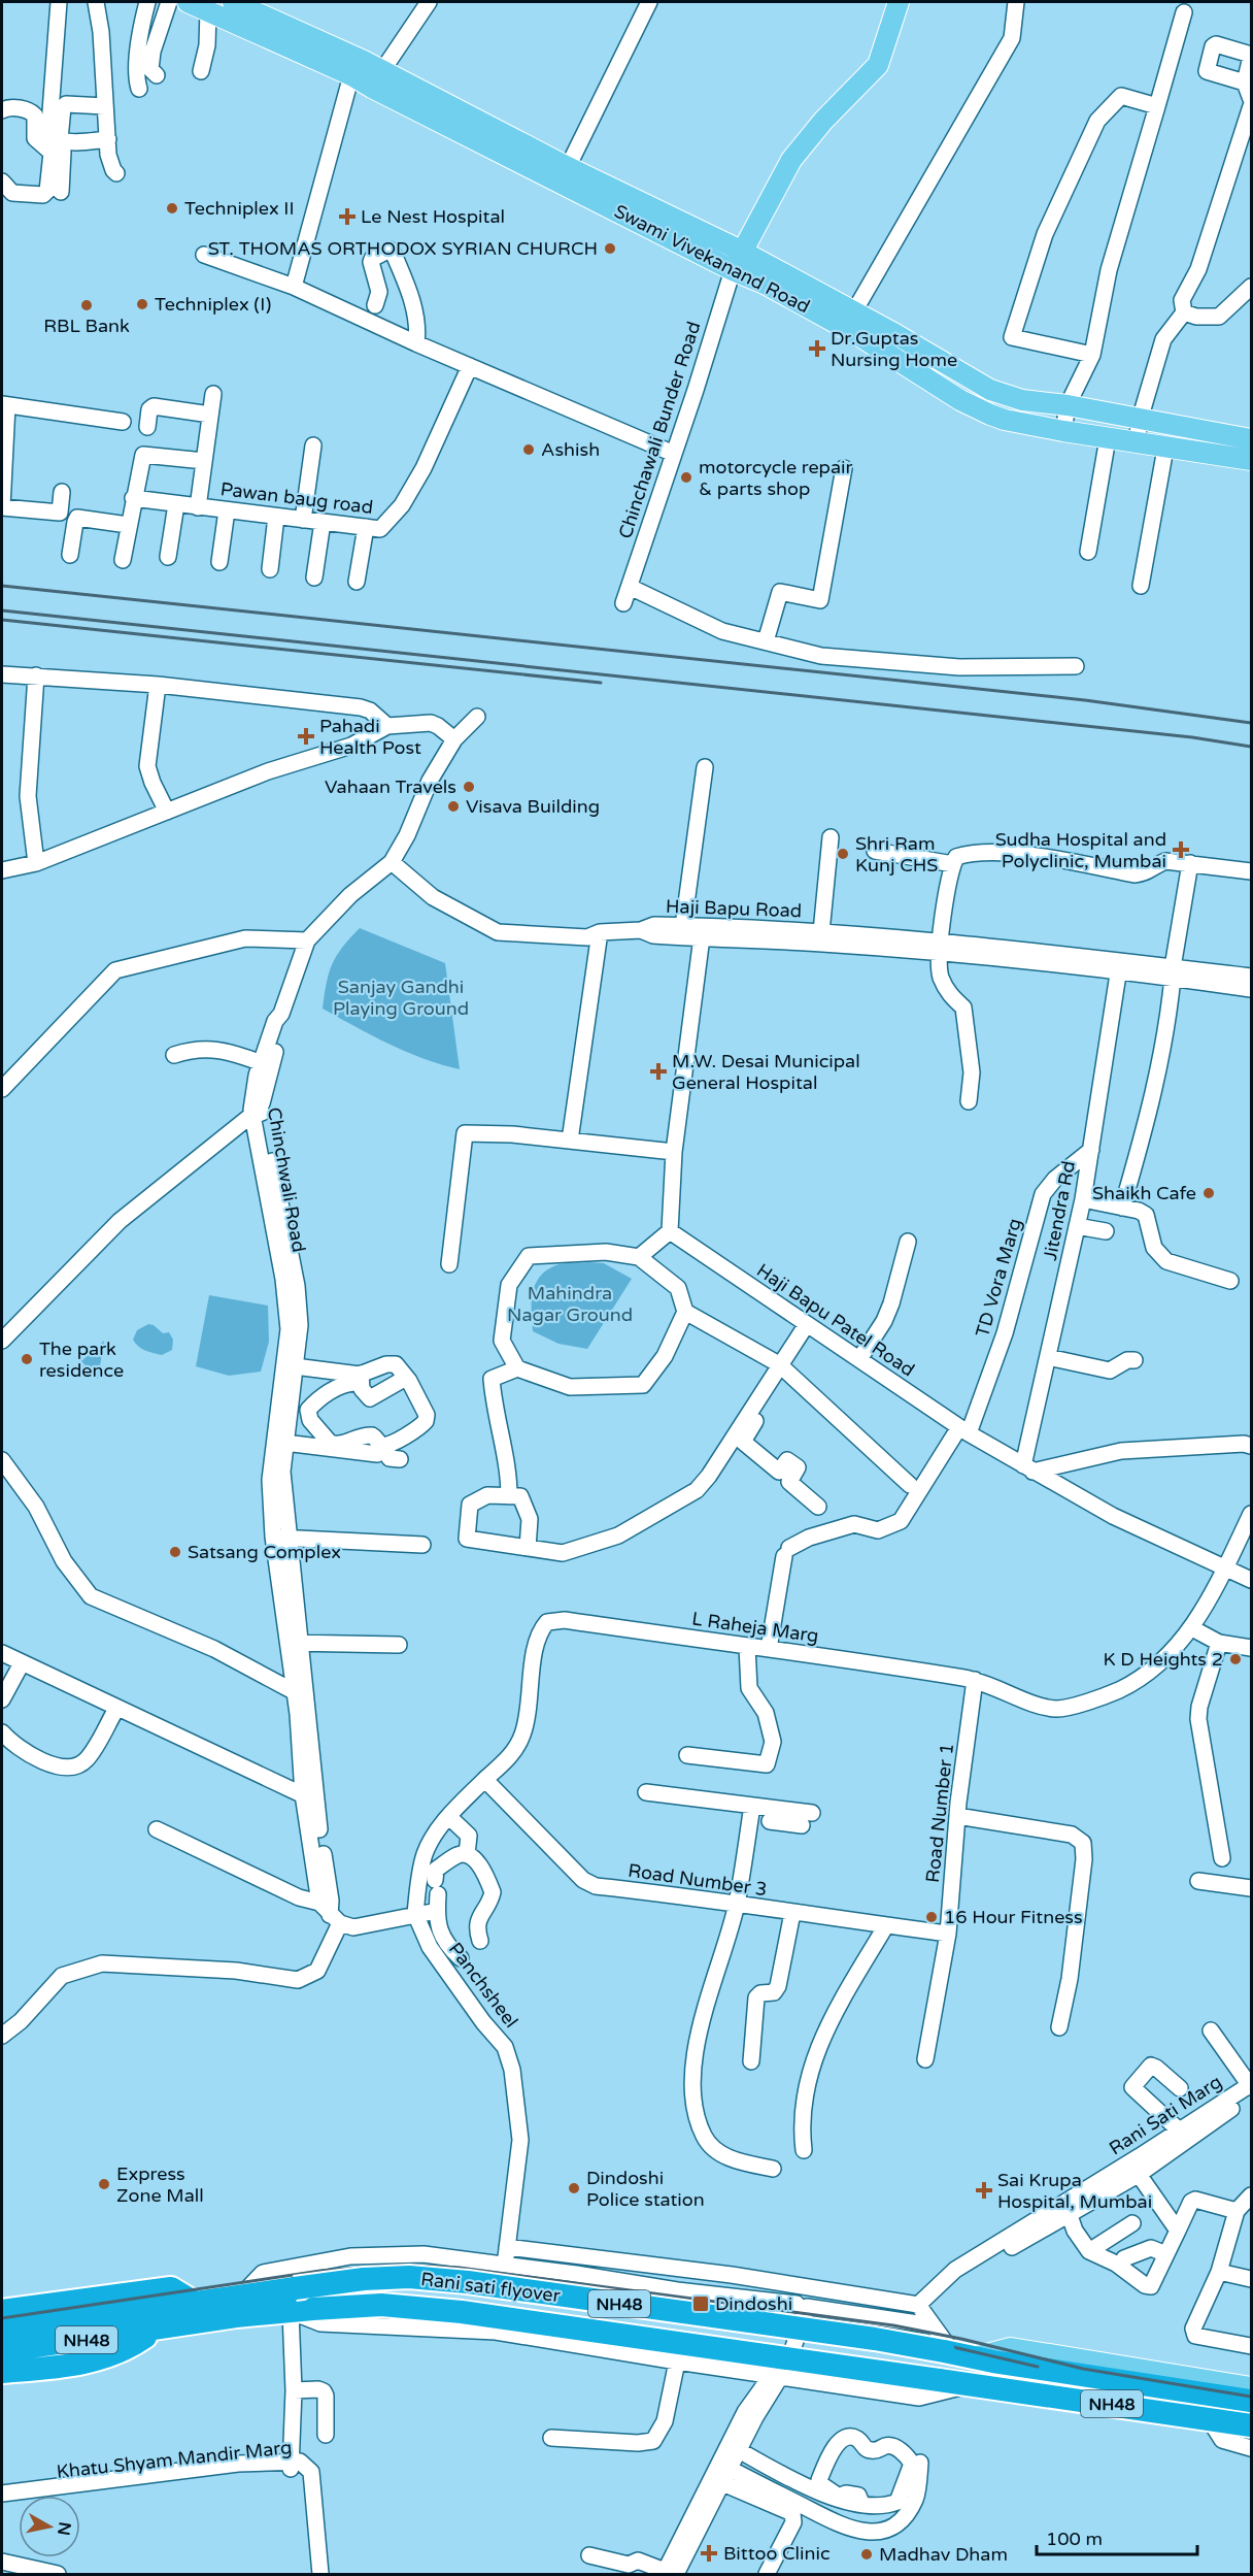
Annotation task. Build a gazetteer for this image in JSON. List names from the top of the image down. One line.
{"streets":{"highway":["Rani sati flyover","NH48"],"main road":["Swami Vivekanand Road"],"street":["Chinchawali Bunder Road","Pawan baug road","Haji Bapu Road","Chinchwali Road","Jitendra Rd","TD Vora Marg","Haji Bapu Patel Road","L Raheja Marg","Road Number 1","Road Number 3","Panchsheel","Rani Sati Marg","Khatu Shyam Mandir Marg"]},"crossings":[["Swami Vivekanand Road","Chinchawali Bunder Road"],["Haji Bapu Road","Jitendra Rd"],["Jitendra Rd","TD Vora Marg"],["Jitendra Rd","Haji Bapu Patel Road"],["TD Vora Marg","Haji Bapu Patel Road"],["TD Vora Marg","L Raheja Marg"],["Haji Bapu Patel Road","L Raheja Marg"],["L Raheja Marg","Road Number 1"],["L Raheja Marg","Road Number 3"],["L Raheja Marg","Panchsheel"],["Road Number 1","Road Number 3"],["Rani sati flyover","NH48"]],"parks":["Sanjay Gandhi Playing Ground","Mahindra Nagar Ground"],"places":{"other":["Techniplex II","ST. THOMAS ORTHODOX SYRIAN CHURCH","Techniplex (I)","RBL Bank","Ashish","motorcycle repair & parts shop","Vahaan Travels","Visava Building","Shri Ram Kunj CHS","Shaikh Cafe","The park residence","Satsang Complex","K D Heights 2","16 Hour Fitness","Express Zone Mall","Dindoshi Police station","Madhav Dham"],"health":["Le Nest Hospital","Dr.Guptas Nursing Home","Pahadi Health Post","Sudha Hospital and Polyclinic, Mumbai","M.W. Desai Municipal General Hospital","Sai Krupa Hospital, Mumbai","Bittoo Clinic"],"transit":["Dindoshi"]},"scale_bar":"100 m","north":"right"}
